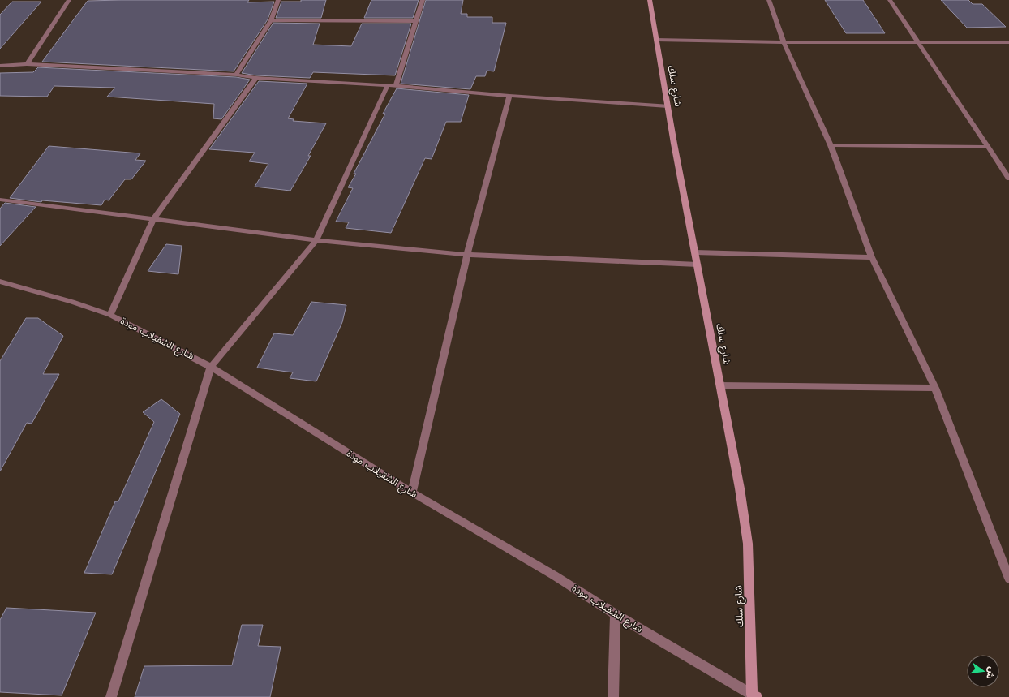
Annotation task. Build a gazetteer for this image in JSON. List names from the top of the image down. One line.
{"streets":{"street":["شارع سلك","شارع الشقيلاب مودة"]},"crossings":[["شارع سلك","شارع الشقيلاب مودة"]],"north":"right"}
